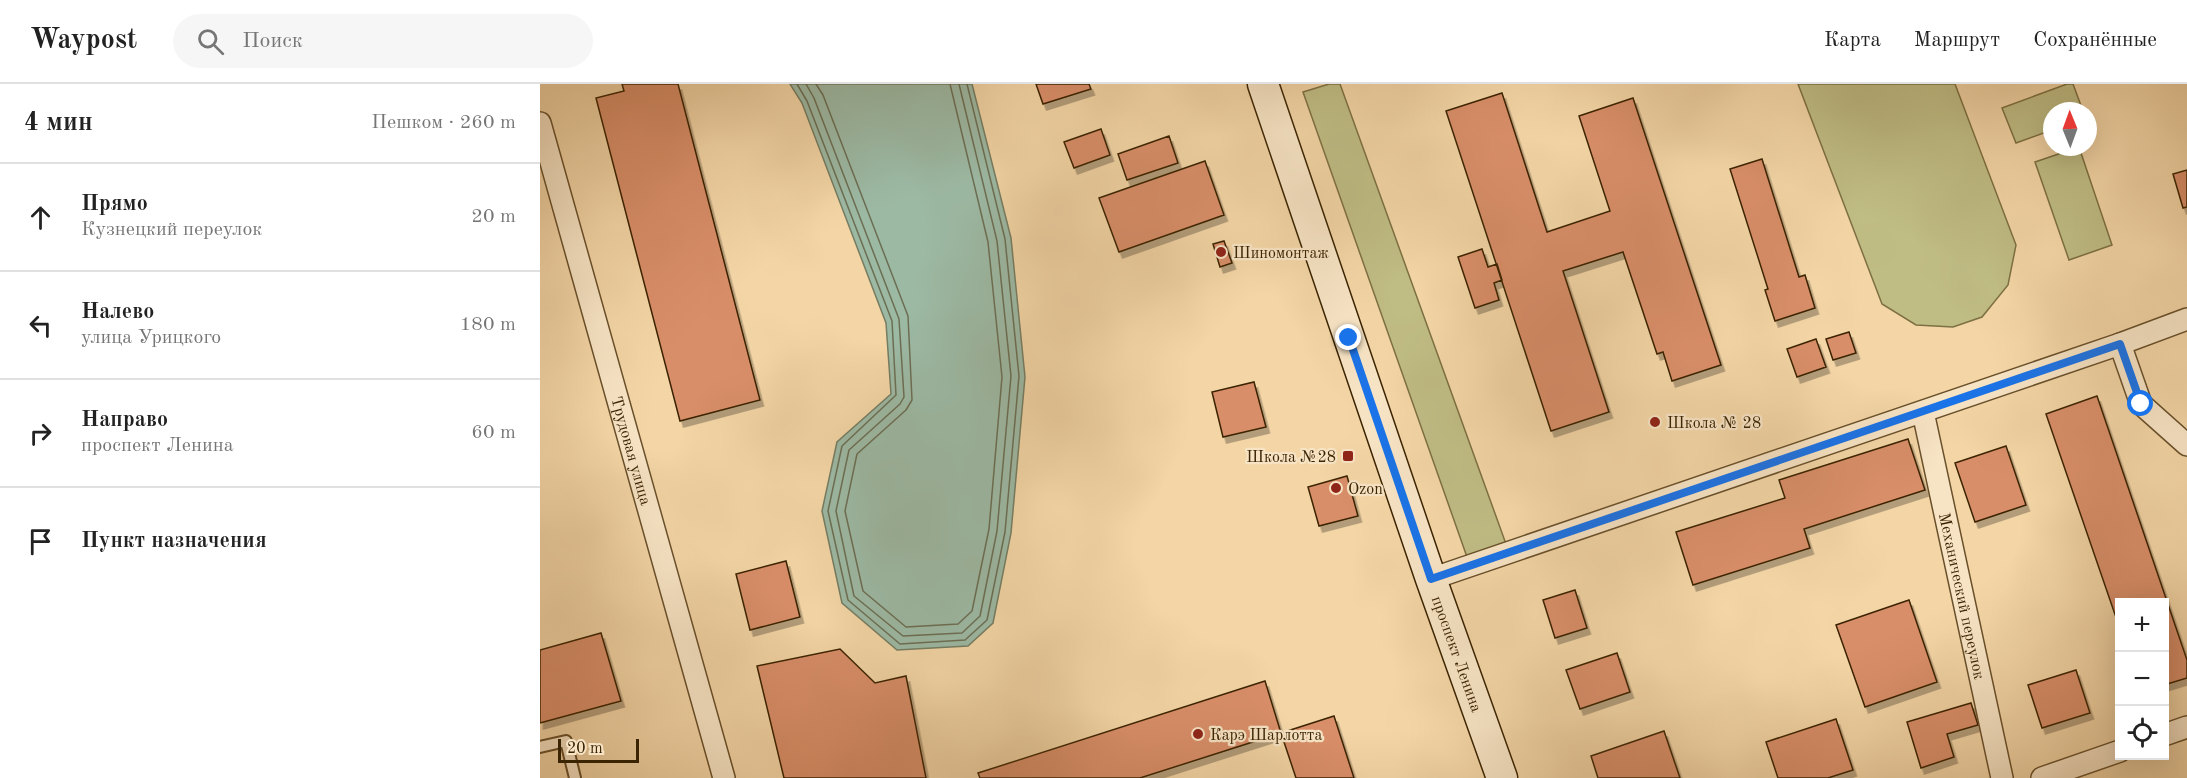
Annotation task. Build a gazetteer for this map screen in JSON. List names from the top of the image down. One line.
{"streets":{"main road":["проспект Ленина"],"street":["Трудовая улица","Механический переулок"]},"places":{"other":["Шиномонтаж","Школа № 28","Ozon","Карэ Шарлотта"],"transit":["Школа №28"]},"scale_bar":"20 m","north":"top","page":{"header":"Waypost","search":"Поиск","nav":["Карта","Маршрут","Сохранённые"],"heading":["4 мин","Пешком · 260 m"],"list":[["Прямо","Кузнецкий переулок","20 m"],["Налево","улица Урицкого","180 m"],["Направо","проспект Ленина","60 m"],"Пункт назначения"],"map_buttons":["+","−"],"scale":"20 m"}}
